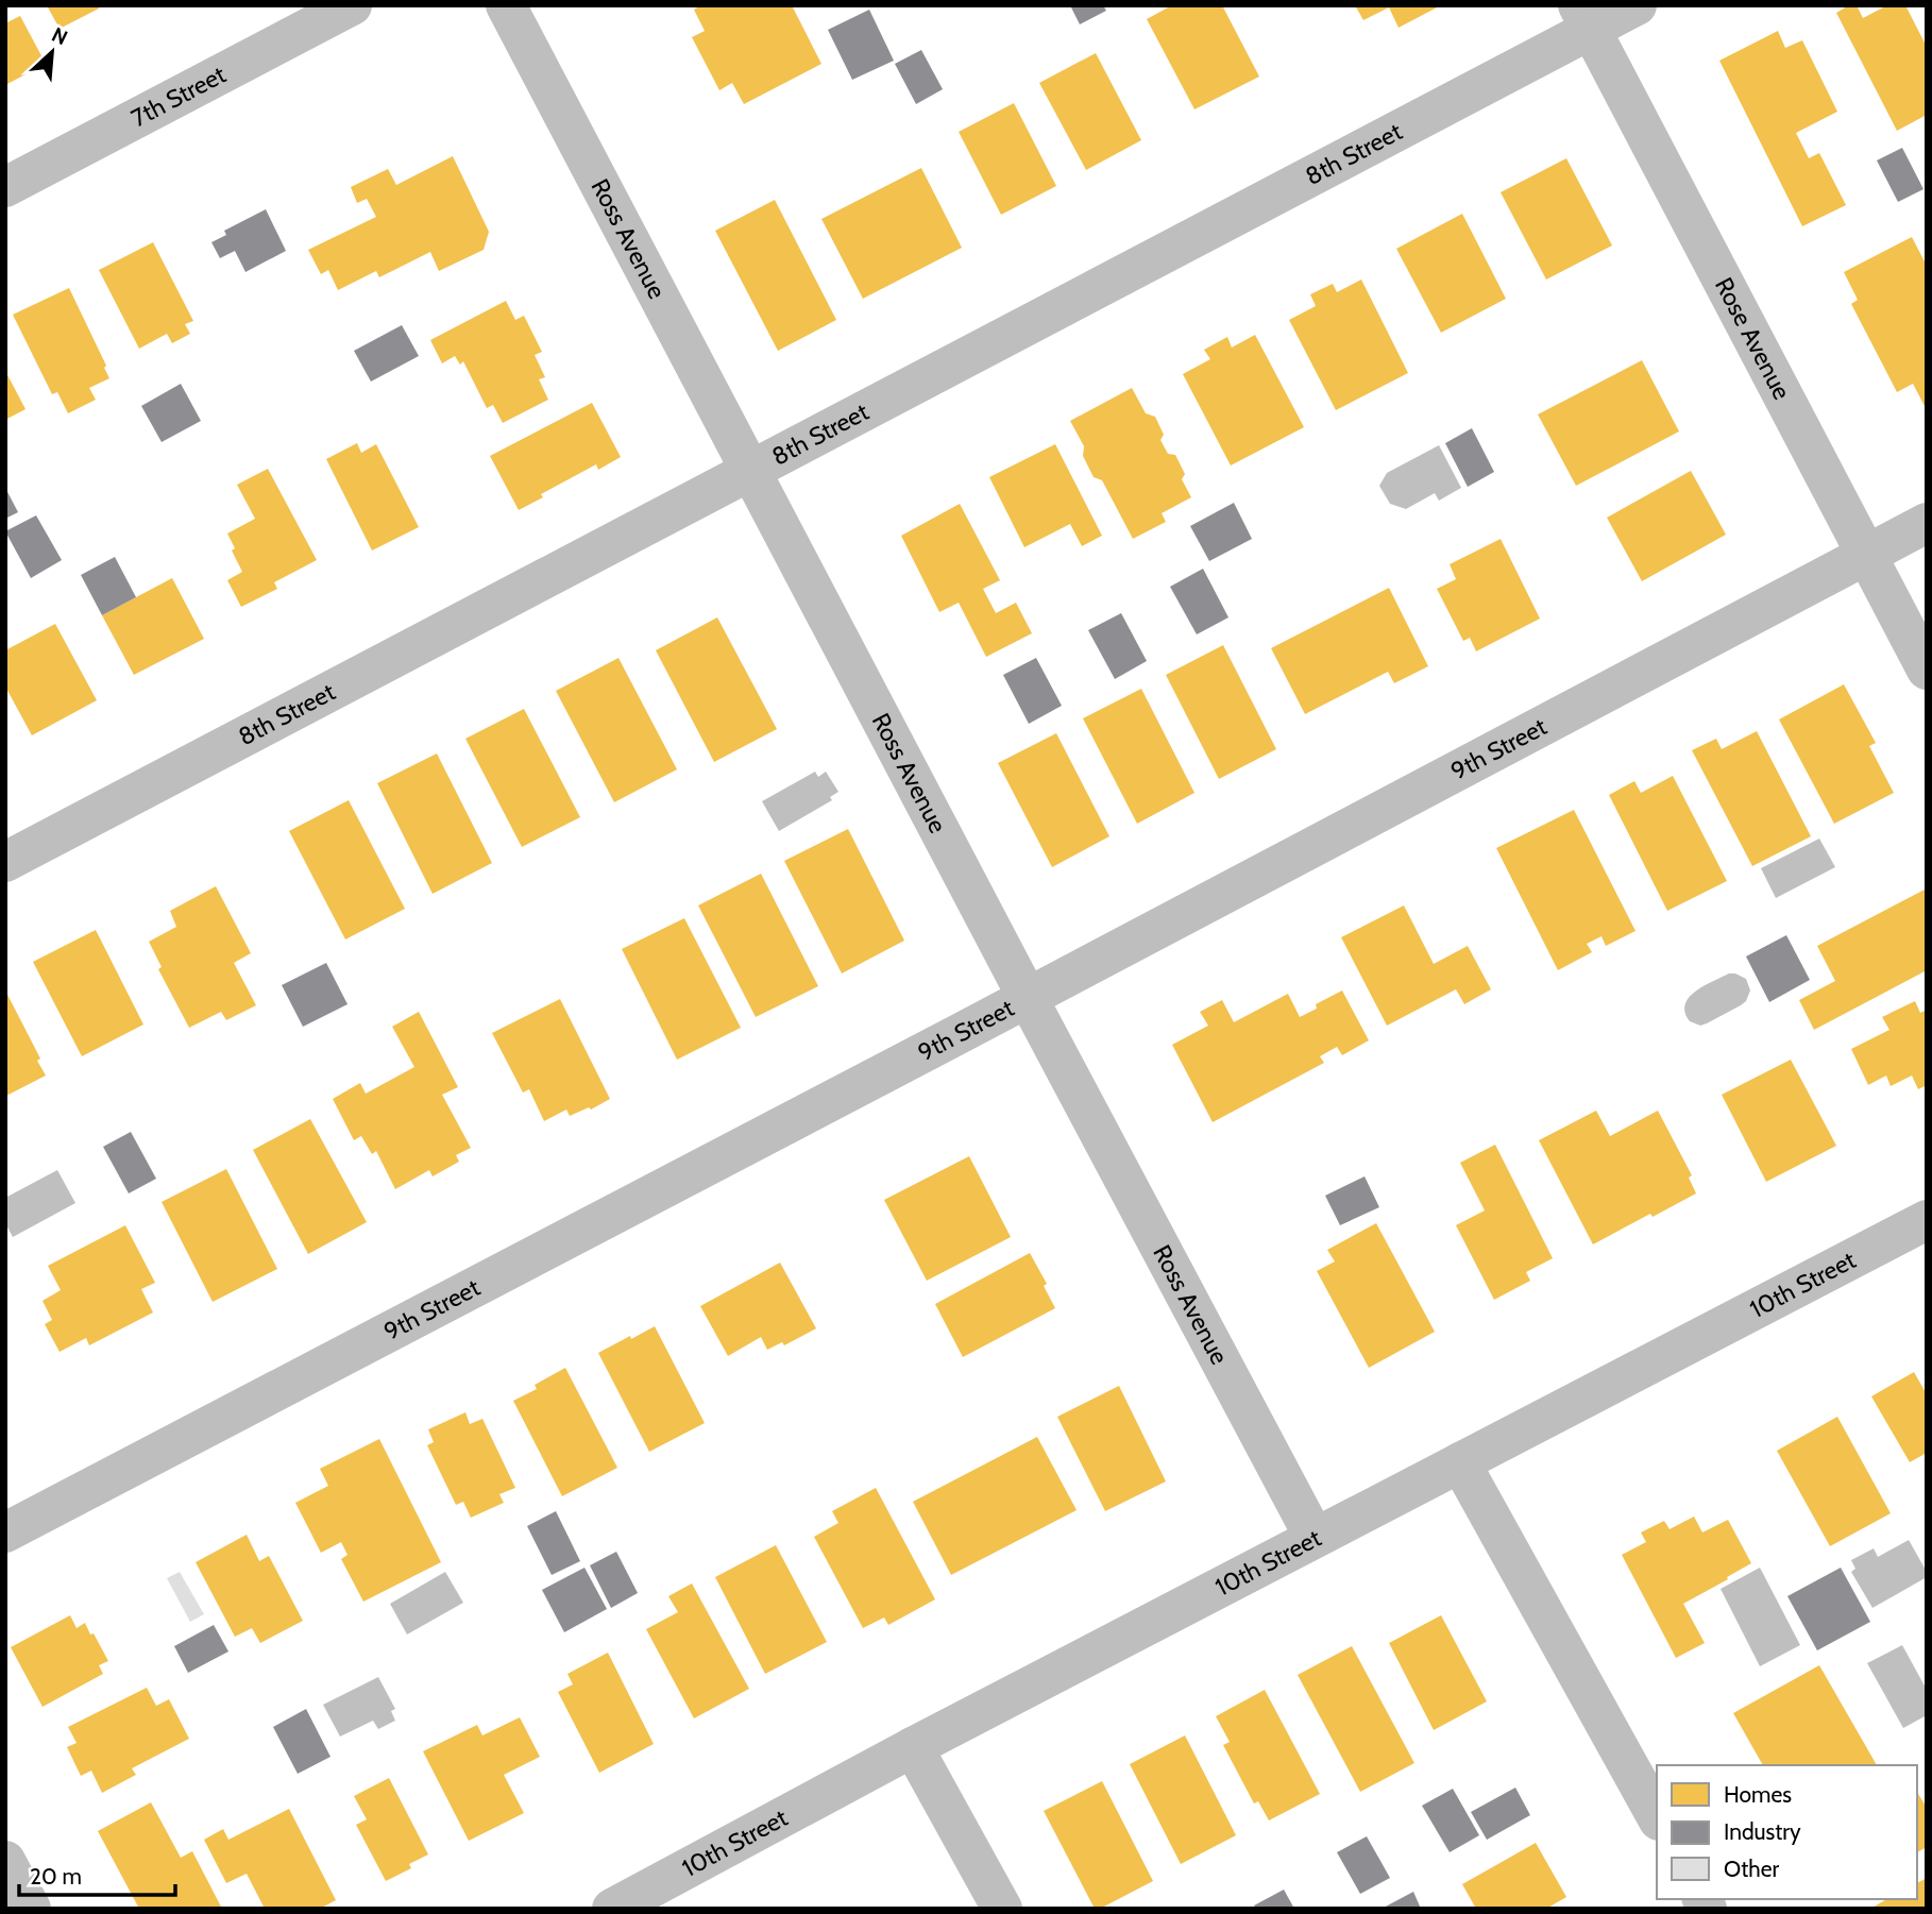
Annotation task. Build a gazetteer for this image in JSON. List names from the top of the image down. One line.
{"streets":{"street":["7th Street","8th Street","Ross Avenue","Rose Avenue","9th Street","10th Street"]},"crossings":[["8th Street","Ross Avenue"],["8th Street","Rose Avenue"],["Ross Avenue","9th Street"],["Ross Avenue","10th Street"],["Rose Avenue","9th Street"]],"legend":["Homes","Industry","Other"],"scale_bar":"20 m","north":"top right"}
